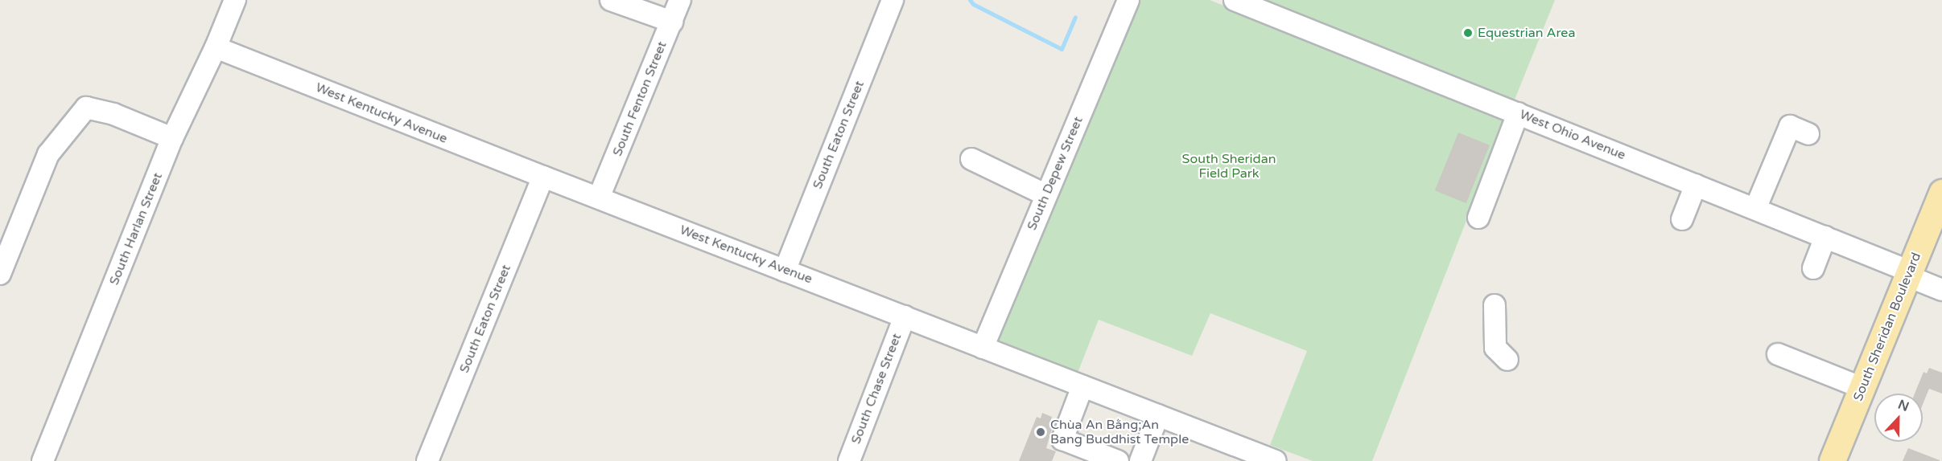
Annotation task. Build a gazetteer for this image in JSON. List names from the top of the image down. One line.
{"streets":{"main road":["South Sheridan Boulevard"],"street":["South Fenton Street","West Kentucky Avenue","South Eaton Street","West Ohio Avenue","South Depew Street","South Harlan Street","South Chase Street"]},"crossings":[["South Fenton Street","West Kentucky Avenue"],["West Kentucky Avenue","South Eaton Street"],["West Kentucky Avenue","South Depew Street"],["West Kentucky Avenue","South Harlan Street"],["West Kentucky Avenue","South Chase Street"],["West Ohio Avenue","South Sheridan Boulevard"]],"parks":["South Sheridan Field Park"],"places":["Equestrian Area","Chùa An Bằng;An Bang Buddhist Temple"],"north":"top"}
